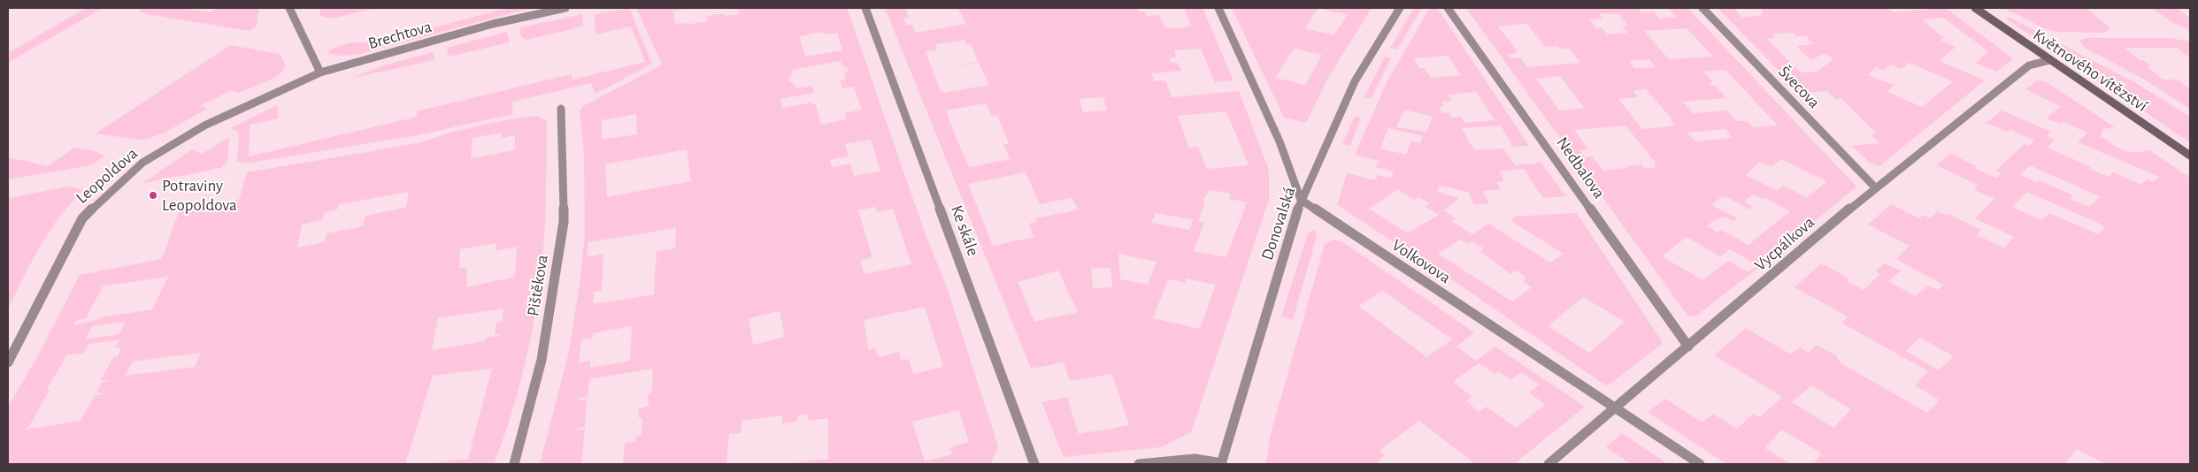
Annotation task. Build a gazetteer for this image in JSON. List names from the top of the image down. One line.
{"streets":{"street":["Brechtova","Květnového vítězství","Švecova","Nedbalova","Leopoldova","Donovalská","Ke skále","Vycpálkova","Volkovova","Pištěkova"]},"crossings":[["Brechtova","Leopoldova"],["Květnového vítězství","Vycpálkova"],["Švecova","Vycpálkova"],["Nedbalova","Vycpálkova"],["Donovalská","Volkovova"],["Vycpálkova","Volkovova"]],"places":["Potraviny Leopoldova"]}
